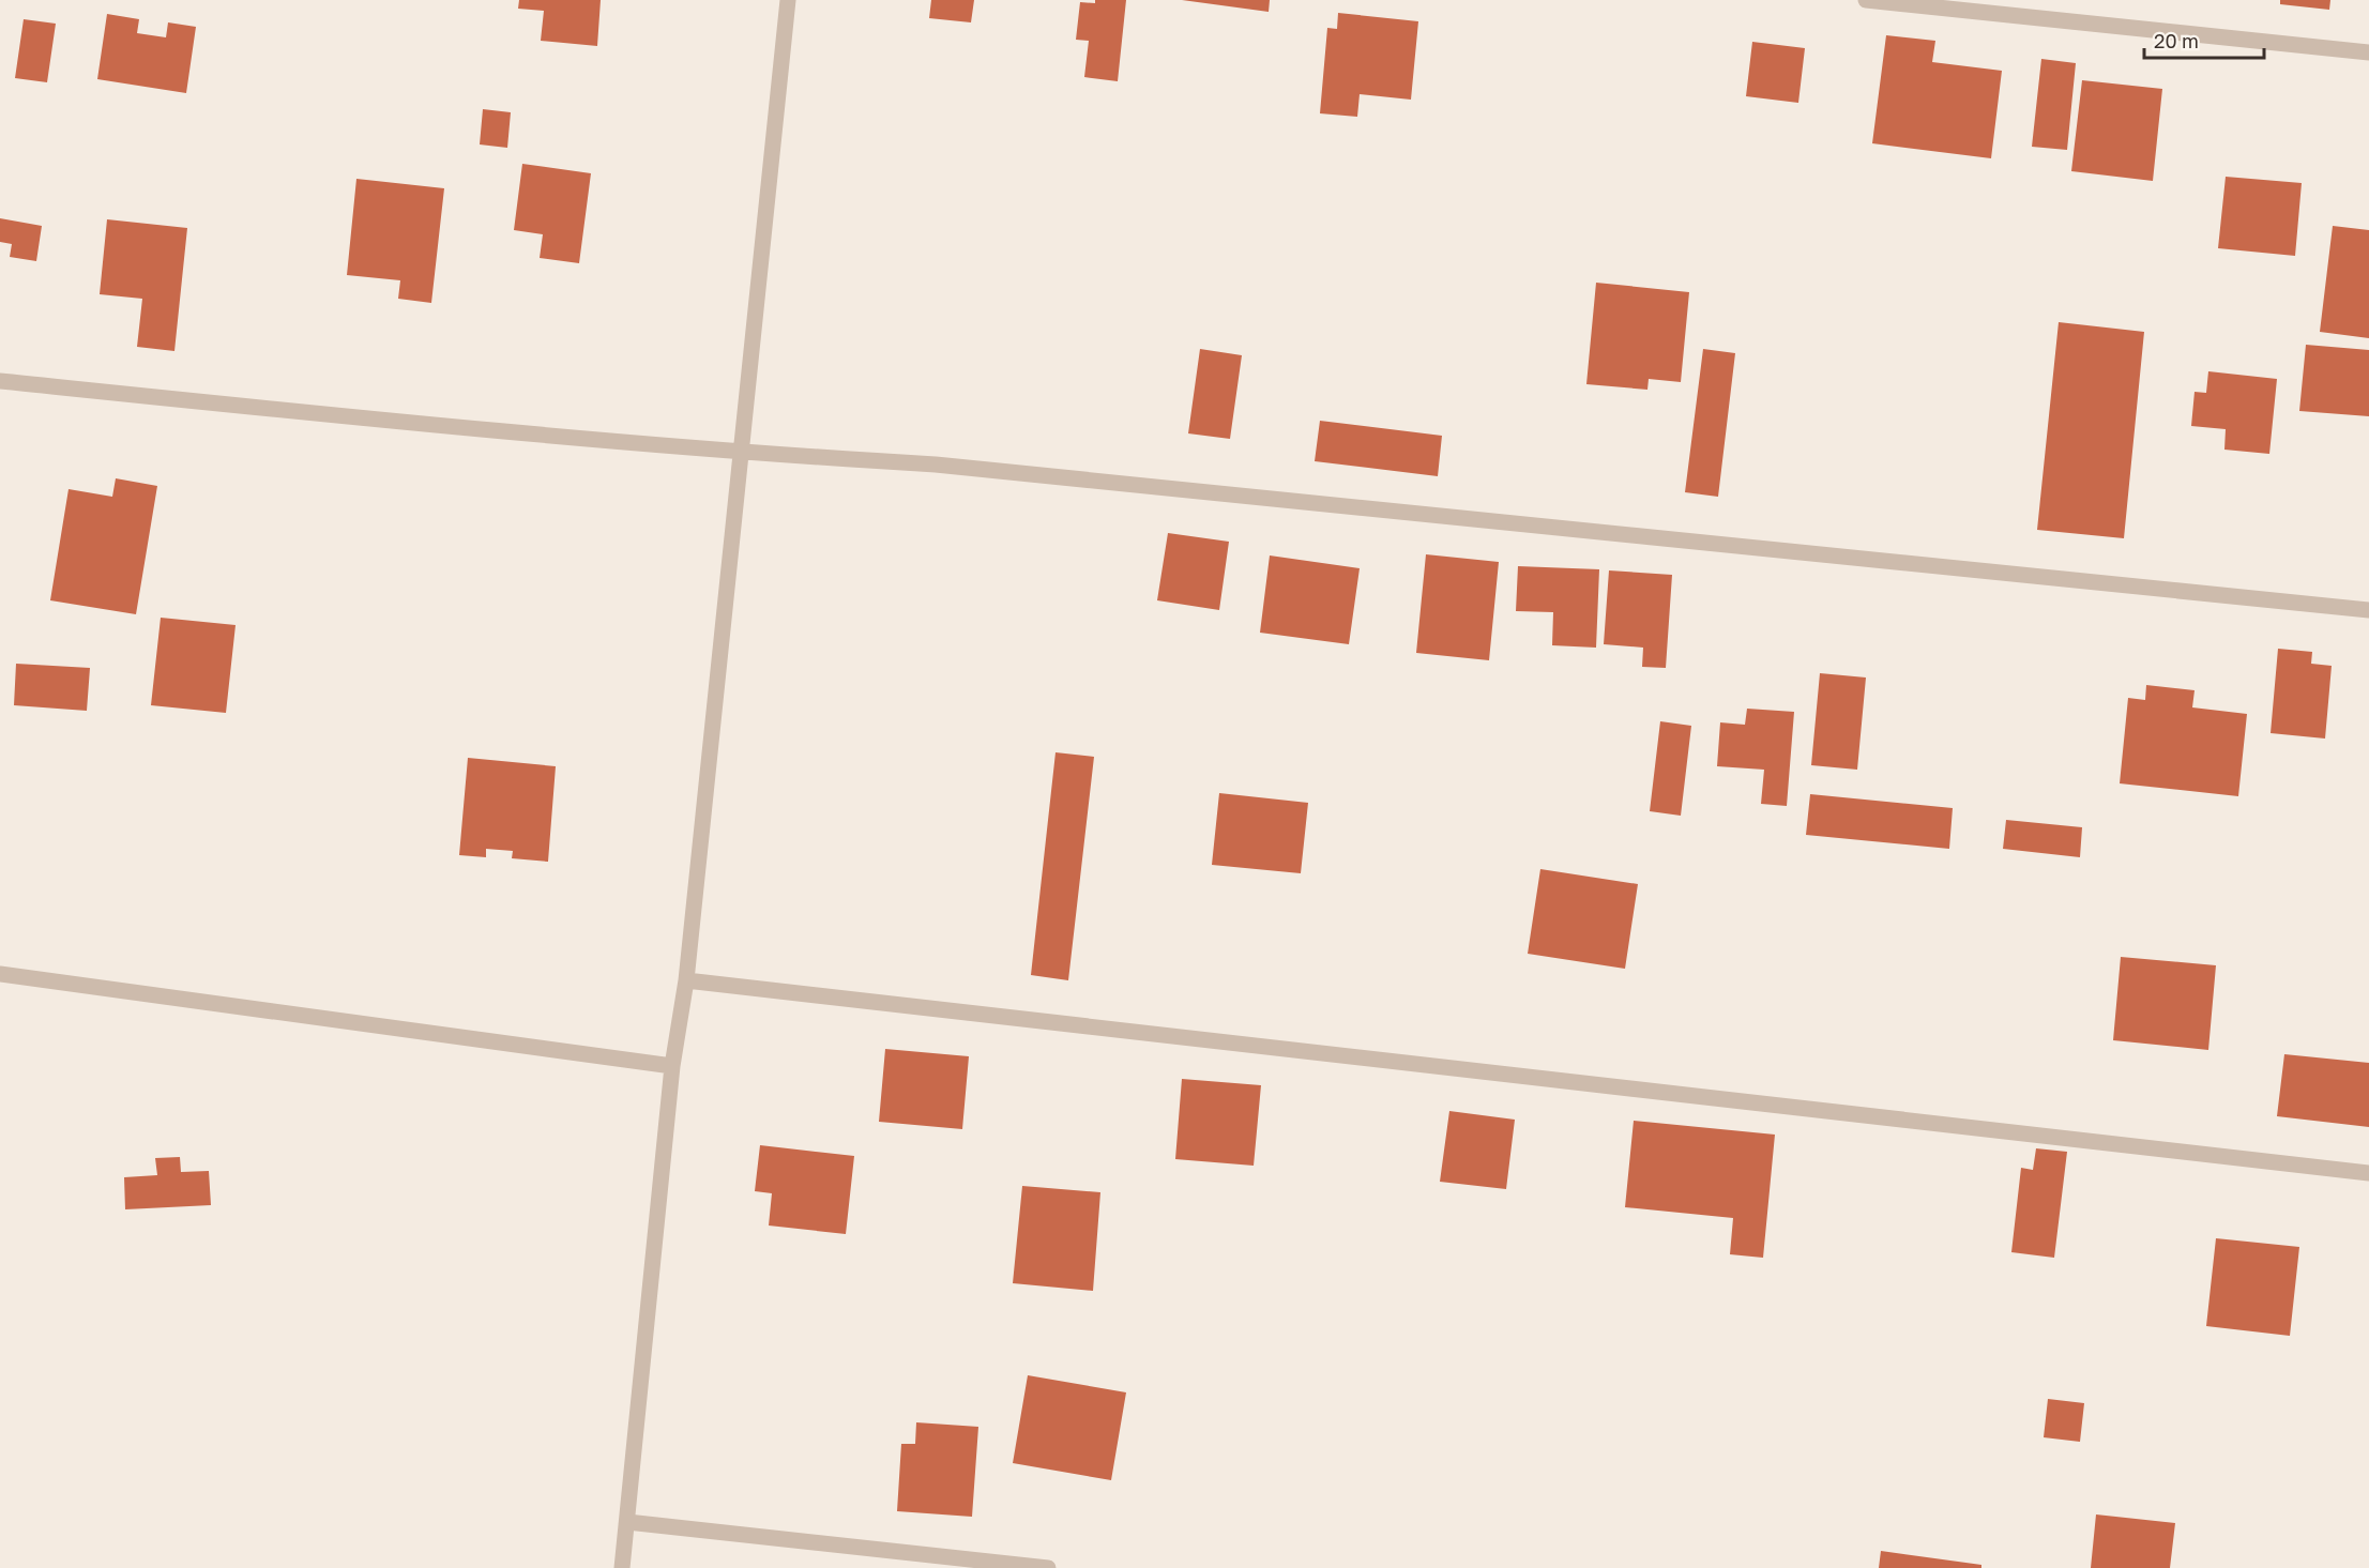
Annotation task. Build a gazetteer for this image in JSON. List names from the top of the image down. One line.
{"scale_bar":"20 m"}
